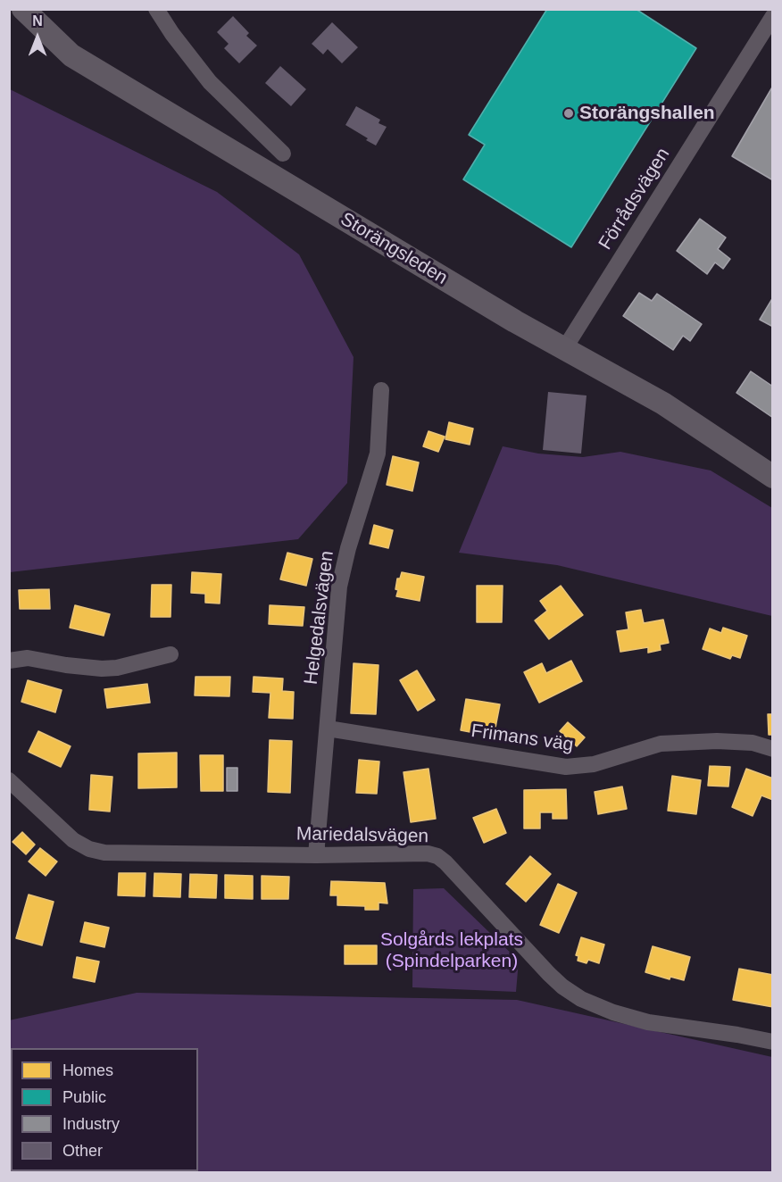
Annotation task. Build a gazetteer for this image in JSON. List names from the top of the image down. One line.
{"streets":{"main road":["Storängsleden"],"street":["Förrådsvägen","Helgedalsvägen","Frimans väg","Mariedalsvägen"]},"crossings":[["Förrådsvägen","Storängsleden"],["Helgedalsvägen","Frimans väg"],["Helgedalsvägen","Mariedalsvägen"]],"parks":["Solgårds lekplats (Spindelparken)"],"places":["Storängshallen"],"legend":["Homes","Public","Industry","Other"],"north":"top"}
